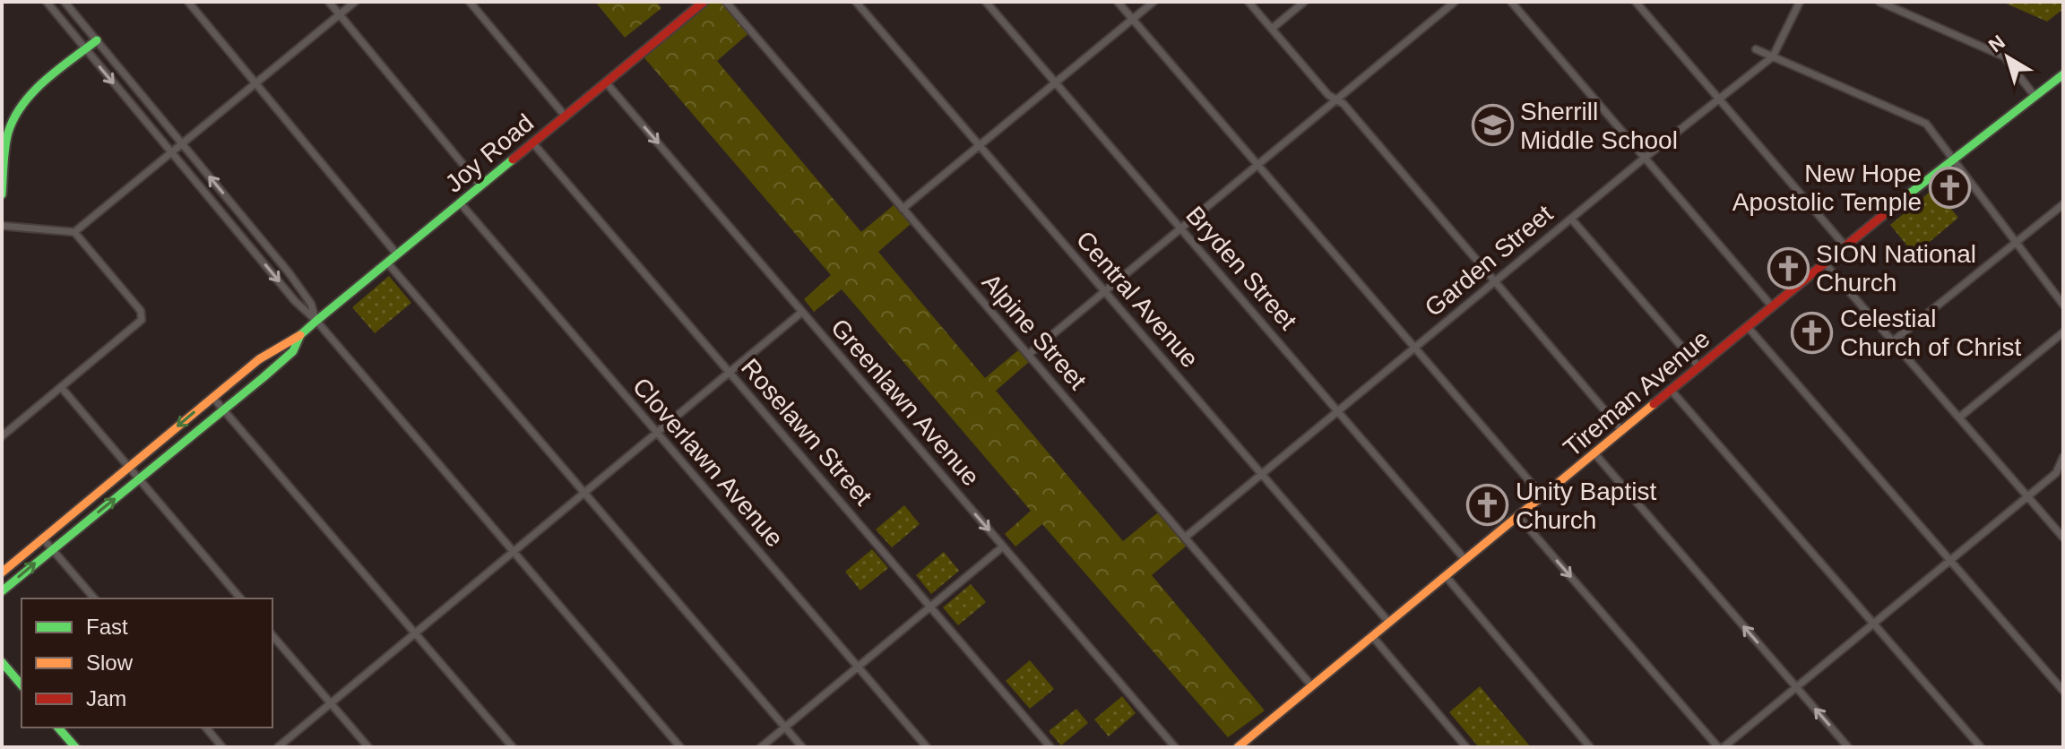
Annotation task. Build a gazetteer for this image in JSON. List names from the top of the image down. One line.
{"streets":{"street":["Joy Road","Garden Street","Bryden Street","Central Avenue","Alpine Street","Tireman Avenue","Greenlawn Avenue","Roselawn Street","Cloverlawn Avenue"]},"crossings":[["Joy Road","Greenlawn Avenue"],["Joy Road","Roselawn Street"],["Joy Road","Cloverlawn Avenue"],["Garden Street","Bryden Street"],["Garden Street","Central Avenue"],["Garden Street","Alpine Street"],["Bryden Street","Tireman Avenue"],["Central Avenue","Tireman Avenue"],["Alpine Street","Tireman Avenue"]],"one_way":["Greenlawn Avenue"],"places":{"school or university":["Sherrill Middle School"],"church":["New Hope Apostolic Temple","SION National Church","Celestial Church of Christ","Unity Baptist Church"]},"legend":["Fast","Slow","Jam"],"north":"top left"}
